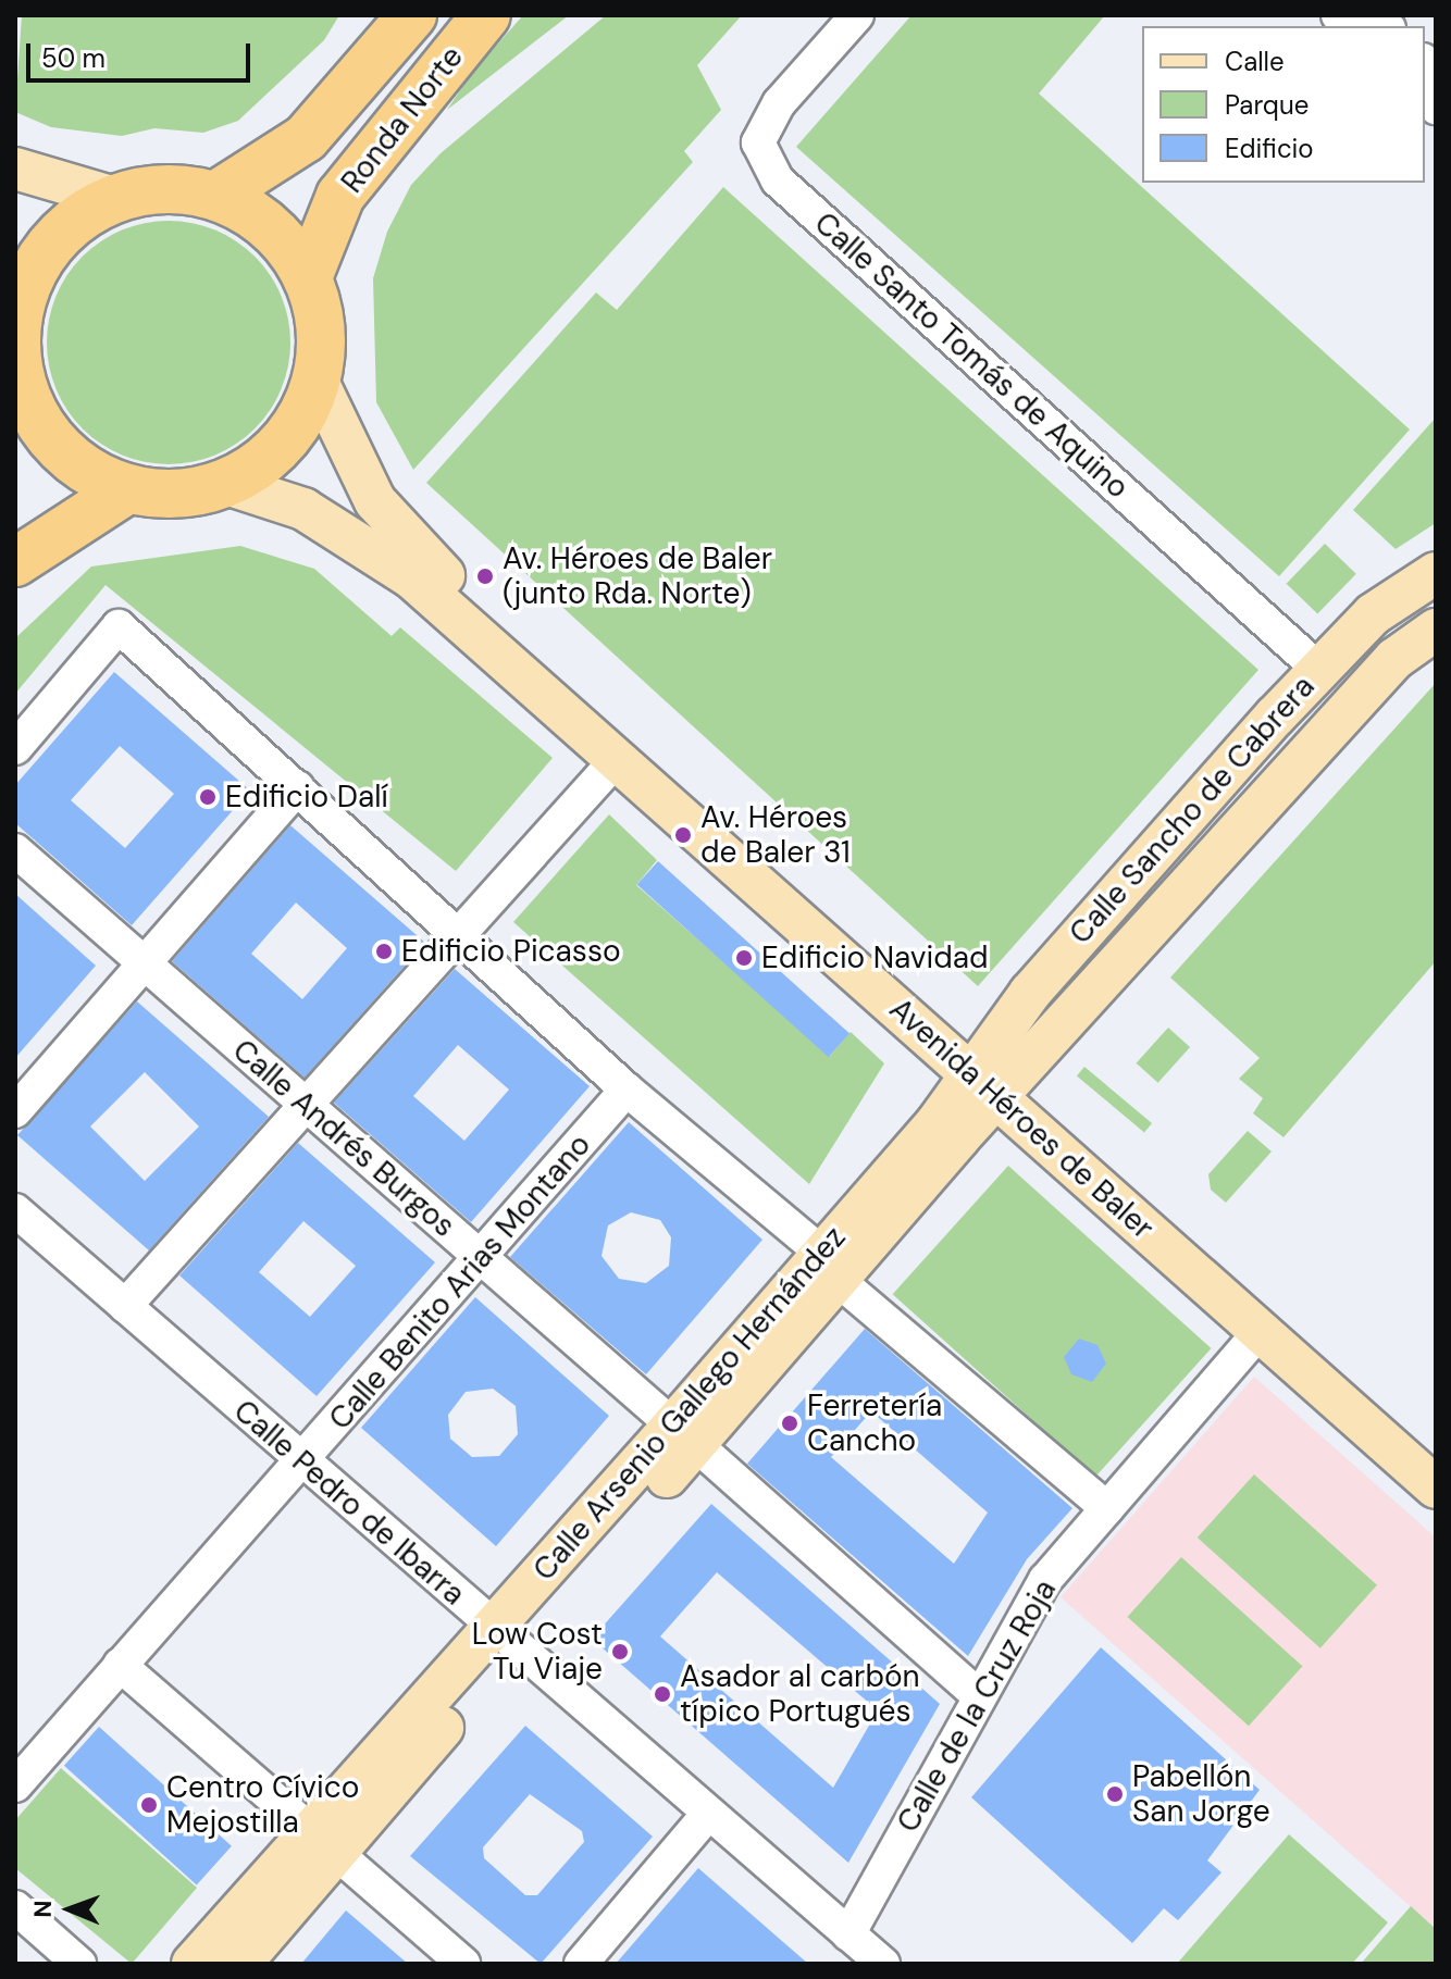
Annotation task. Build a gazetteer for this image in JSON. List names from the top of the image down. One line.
{"streets":{"highway":["Ronda Norte"],"main road":["Calle Sancho de Cabrera","Avenida Héroes de Baler","Calle Arsenio Gallego Hernández"],"street":["Calle Santo Tomás de Aquino","Calle Andrés Burgos","Calle Benito Arias Montano","Calle Pedro de Ibarra","Calle de la Cruz Roja"]},"crossings":[["Ronda Norte","Avenida Héroes de Baler"],["Calle Santo Tomás de Aquino","Calle Sancho de Cabrera"],["Calle Sancho de Cabrera","Avenida Héroes de Baler"],["Calle Sancho de Cabrera","Calle Arsenio Gallego Hernández"],["Avenida Héroes de Baler","Calle Arsenio Gallego Hernández"],["Avenida Héroes de Baler","Calle de la Cruz Roja"],["Calle Andrés Burgos","Calle Benito Arias Montano"],["Calle Andrés Burgos","Calle Arsenio Gallego Hernández"],["Calle Andrés Burgos","Calle de la Cruz Roja"],["Calle Benito Arias Montano","Calle Pedro de Ibarra"],["Calle Arsenio Gallego Hernández","Calle Pedro de Ibarra"],["Calle Pedro de Ibarra","Calle de la Cruz Roja"]],"places":["Av. Héroes de Baler (junto Rda. Norte)","Edificio Dalí","Av. Héroes de Baler 31","Edificio Picasso","Edificio Navidad","Ferretería Cancho","Low Cost Tu Viaje","Asador al carbón típico Portugués","Pabellón San Jorge","Centro Cívico Mejostilla"],"legend":["Calle","Parque","Edificio"],"scale_bar":"50 m","north":"left"}
